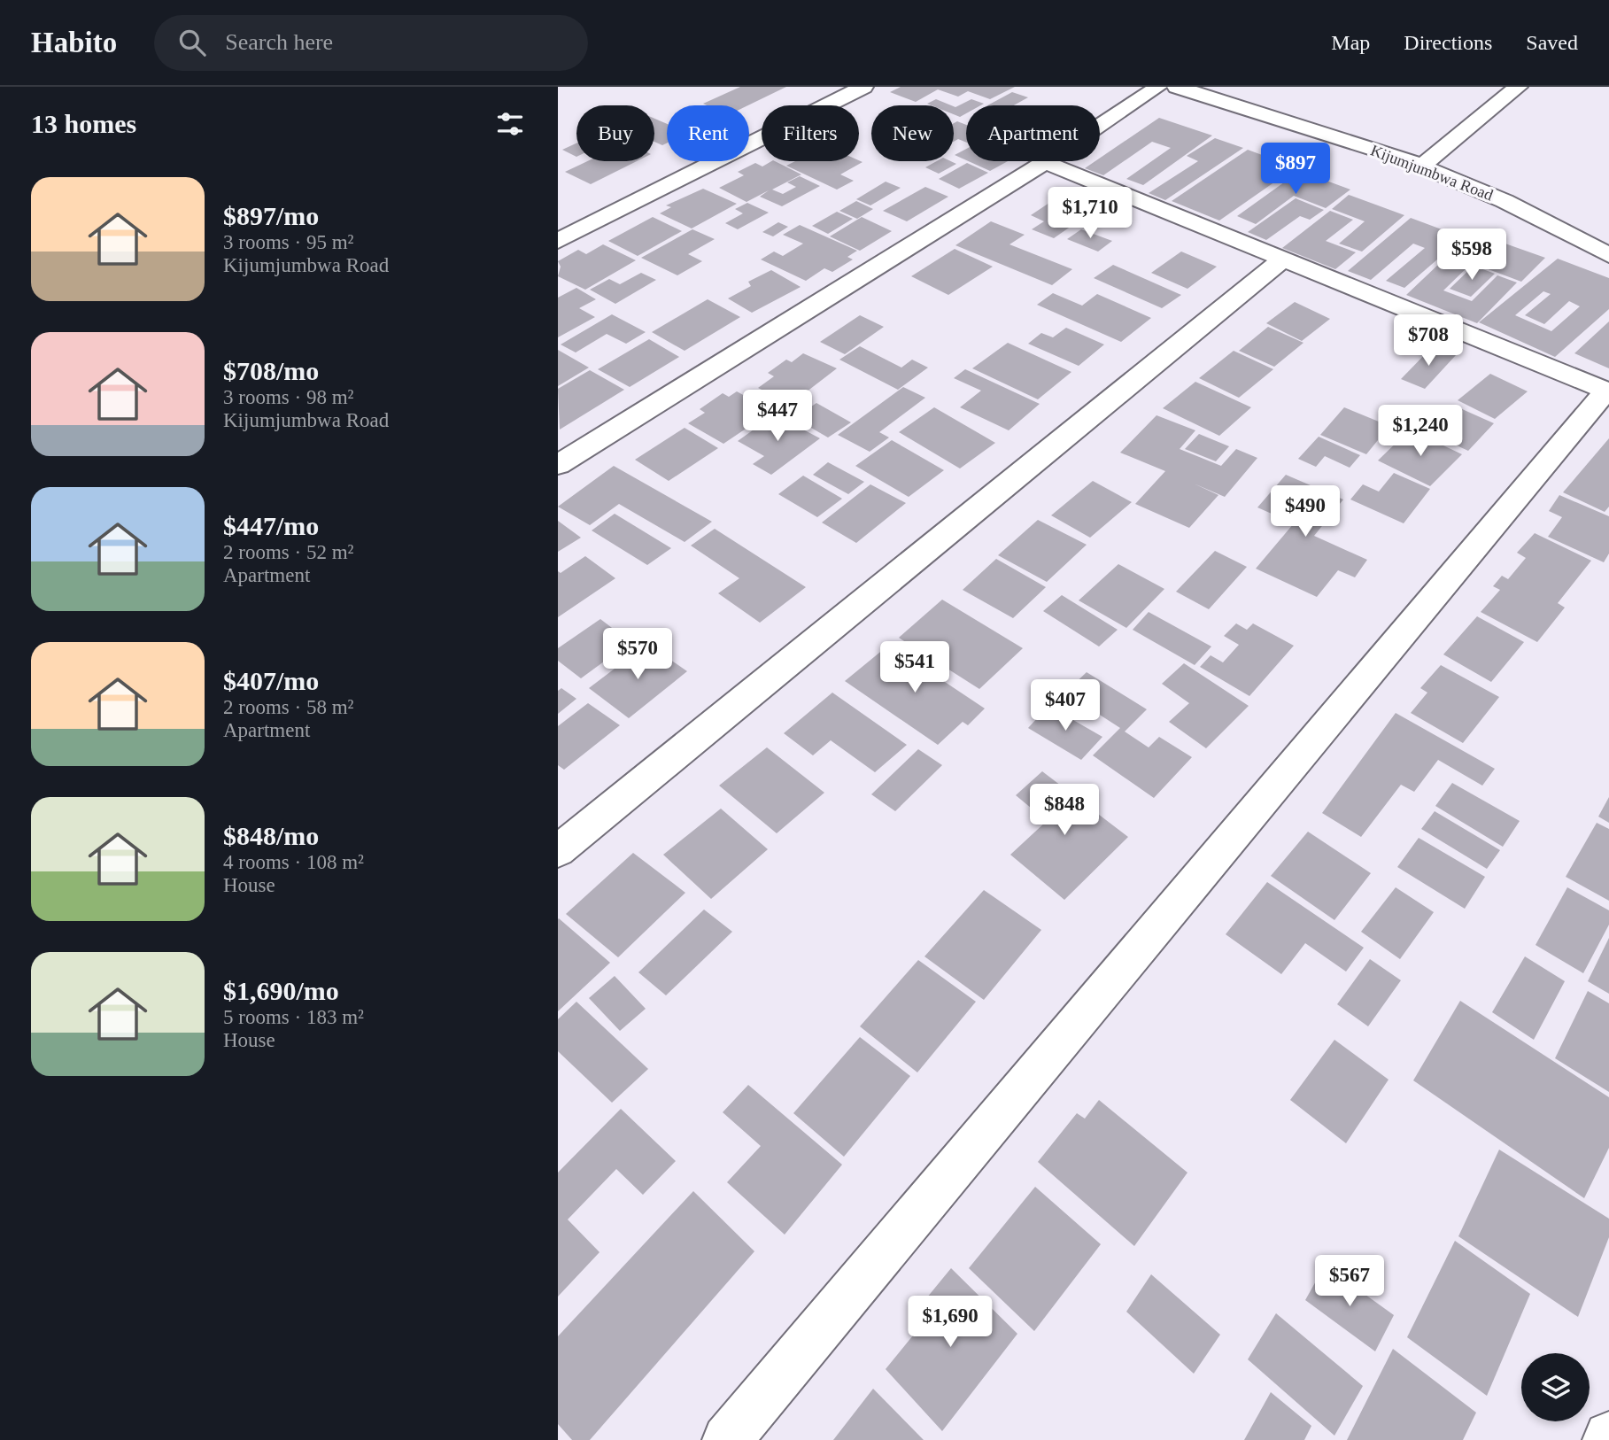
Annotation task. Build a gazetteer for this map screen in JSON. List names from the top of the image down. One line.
{"streets":{"street":["Kijumjumbwa Road"]},"page":{"header":"Habito","search":"Search here","nav":["Map","Directions","Saved"],"heading":"13 homes","chip":["Buy","Rent","Filters","New","Apartment"],"price":["$897","$1,710","$598","$708","$447","$1,240","$490","$570","$541","$407","$848","$567","$1,690"],"list":[{"name":"$897/mo","note":"3 rooms · 95 m² · Kijumjumbwa Road"},{"name":"$708/mo","note":"3 rooms · 98 m² · Kijumjumbwa Road"},{"name":"$447/mo","note":"2 rooms · 52 m² · Apartment"},{"name":"$407/mo","note":"2 rooms · 58 m² · Apartment"},{"name":"$848/mo","note":"4 rooms · 108 m² · House"},{"name":"$1,690/mo","note":"5 rooms · 183 m² · House"}]}}
